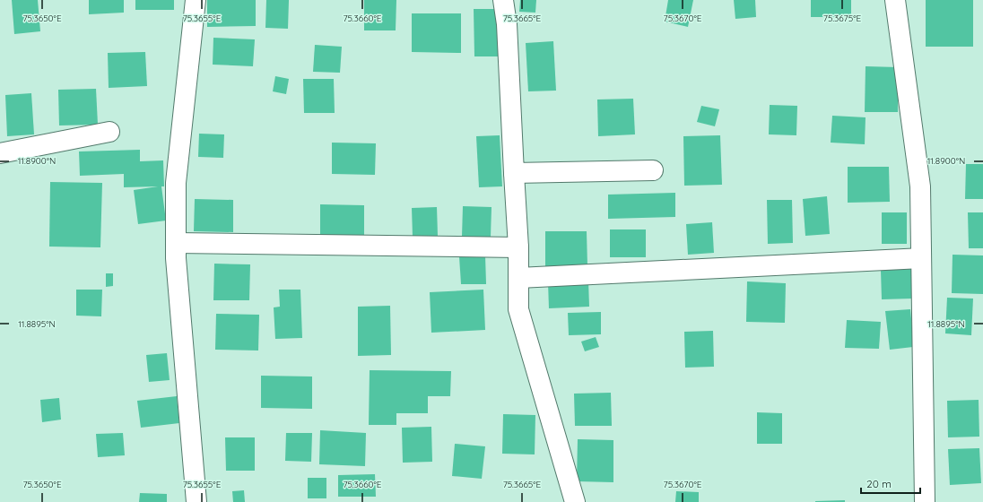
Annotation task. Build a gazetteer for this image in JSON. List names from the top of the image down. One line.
{"scale_bar":"20 m","coordinates":["75.3650°E","75.3655°E","75.3660°E","75.3665°E","75.3670°E","75.3675°E","11.8900°N","11.8895°N"]}
